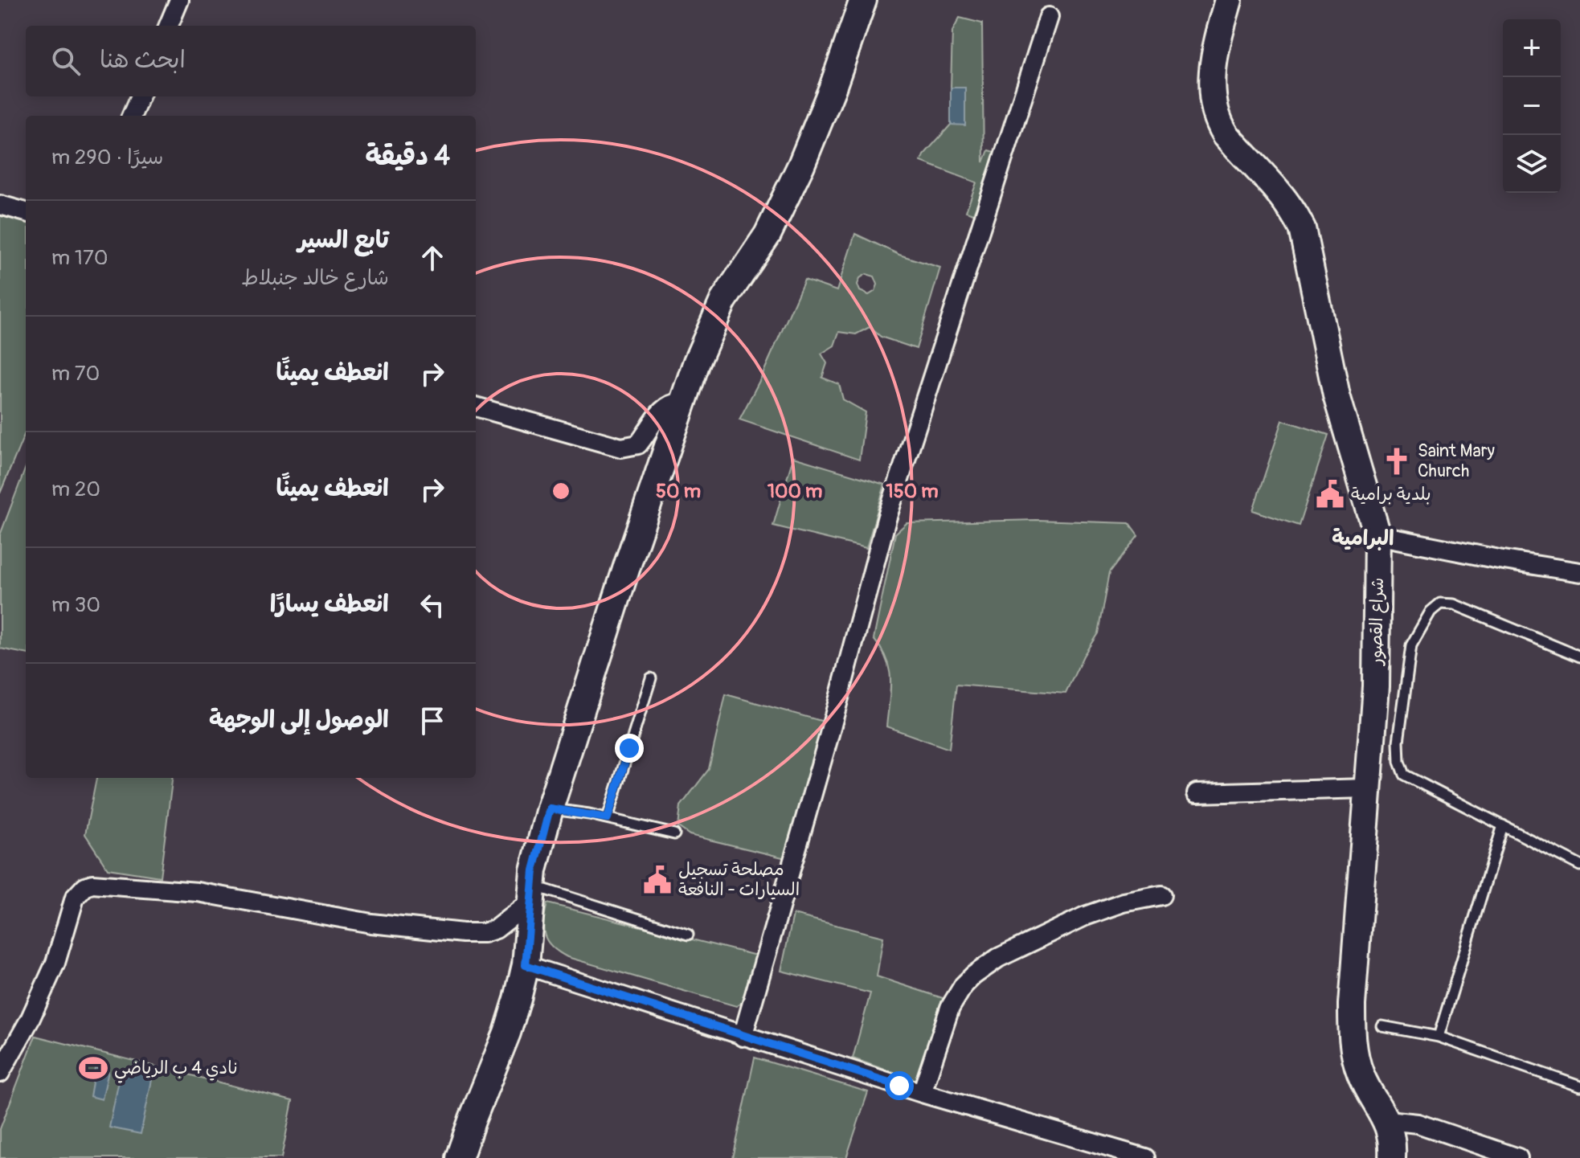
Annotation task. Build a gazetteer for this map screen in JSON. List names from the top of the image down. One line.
{"streets":{"main road":["شراع القصور"]},"districts":["البرامية"],"places":{"church":["Saint Mary Church"],"public building":["بلدية برامية","مصلحة تسجيل السيارات - النافعة"],"sports":["نادي 4 ب الرياضي"]},"page":{"map_buttons":["+","−"],"search":"ابحث هنا","heading":["4 دقيقة","سيرًا · 290 m"],"list":[["تابع السير","شارع خالد جنبلاط","170 m"],["انعطف يمينًا","70 m"],["انعطف يمينًا","20 m"],["انعطف يسارًا","30 m"],"الوصول إلى الوجهة"]},"rings":["50 m","100 m","150 m"]}
